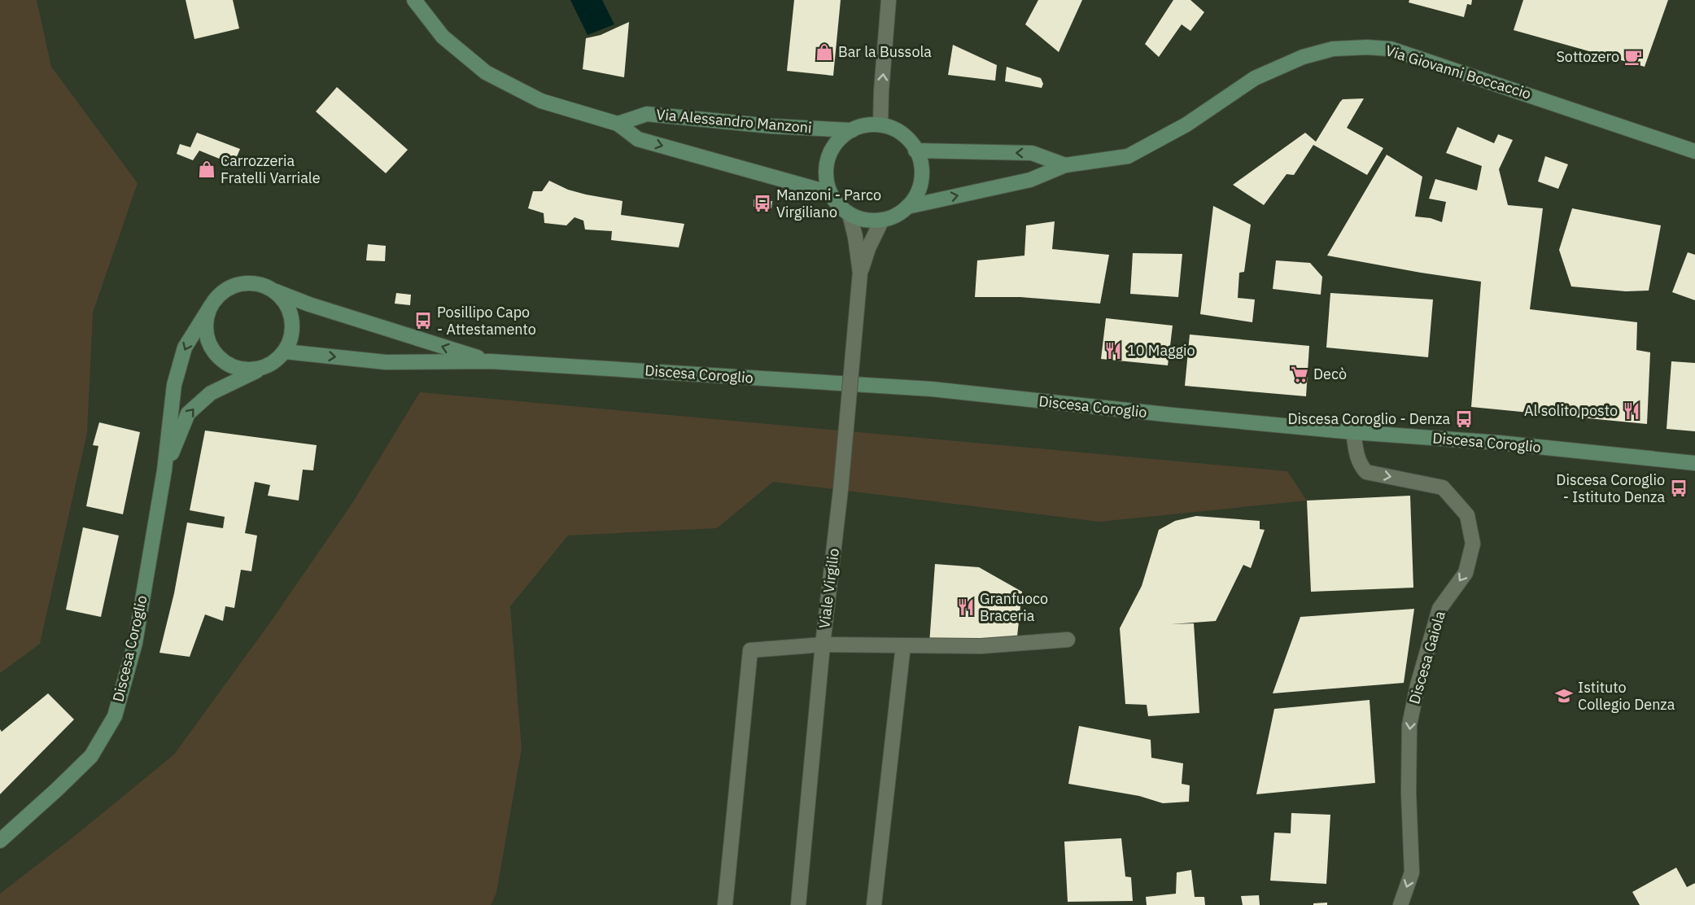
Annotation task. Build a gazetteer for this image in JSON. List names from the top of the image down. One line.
{"streets":{"street":["Via Giovanni Boccaccio","Via Alessandro Manzoni","Discesa Coroglio","Viale Virgilio","Discesa Gaiola"]},"crossings":[["Via Giovanni Boccaccio","Via Alessandro Manzoni"],["Via Giovanni Boccaccio","Viale Virgilio"],["Via Alessandro Manzoni","Viale Virgilio"],["Discesa Coroglio","Discesa Gaiola"]],"one_way":["Discesa Gaiola"],"places":{"shop":["Bar la Bussola","Carrozzeria Fratelli Varriale"],"cafe":["Sottozero"],"bus stop":["Manzoni - Parco Virgiliano","Posillipo Capo - Attestamento","Discesa Coroglio - Denza","Discesa Coroglio - Istituto Denza"],"restaurant":["10 Maggio","Al solito posto","Granfuoco Braceria"],"supermarket":["Decò"],"school or university":["Istituto Collegio Denza"]}}
